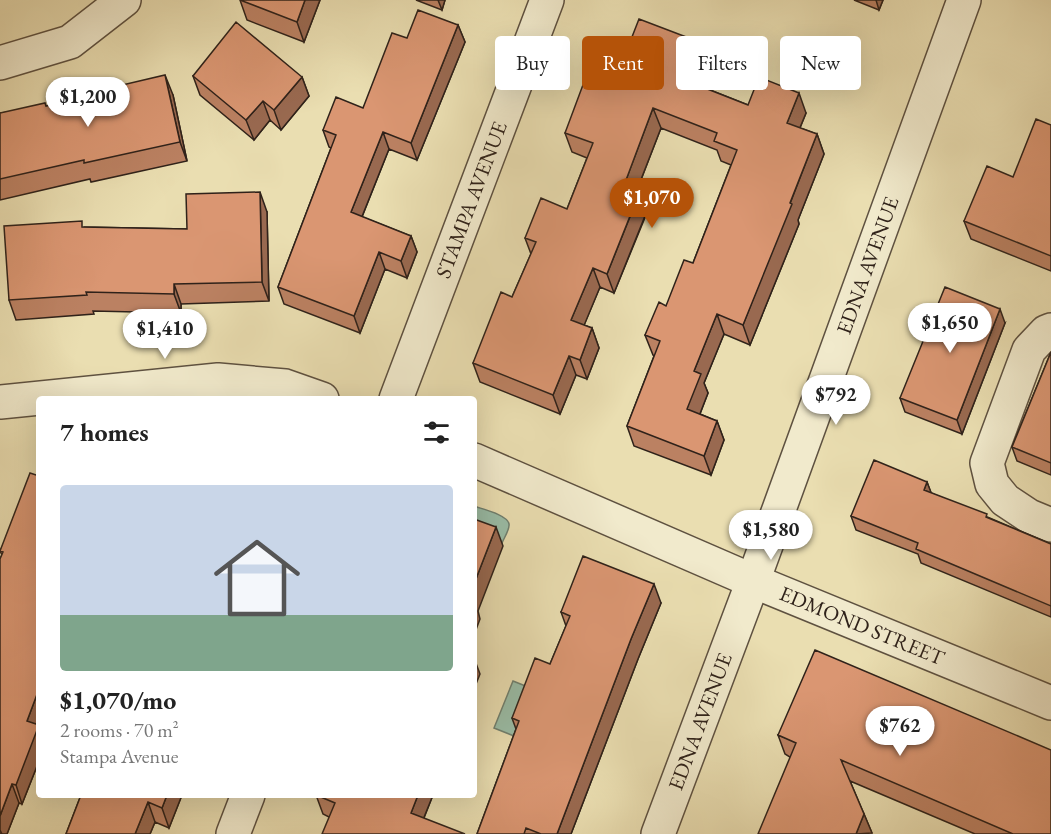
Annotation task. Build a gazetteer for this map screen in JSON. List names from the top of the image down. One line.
{"streets":{"street":["STAMPA AVENUE","EDNA AVENUE","EDMOND STREET"]},"crossings":[["EDNA AVENUE","EDMOND STREET"]],"page":{"chip":["Buy","Rent","Filters","New"],"price":["$1,200","$1,070","$1,650","$1,410","$792","$1,580","$762"],"heading":"7 homes","list":[{"name":"$1,070/mo","note":"2 rooms · 70 m² · Stampa Avenue"}]}}
